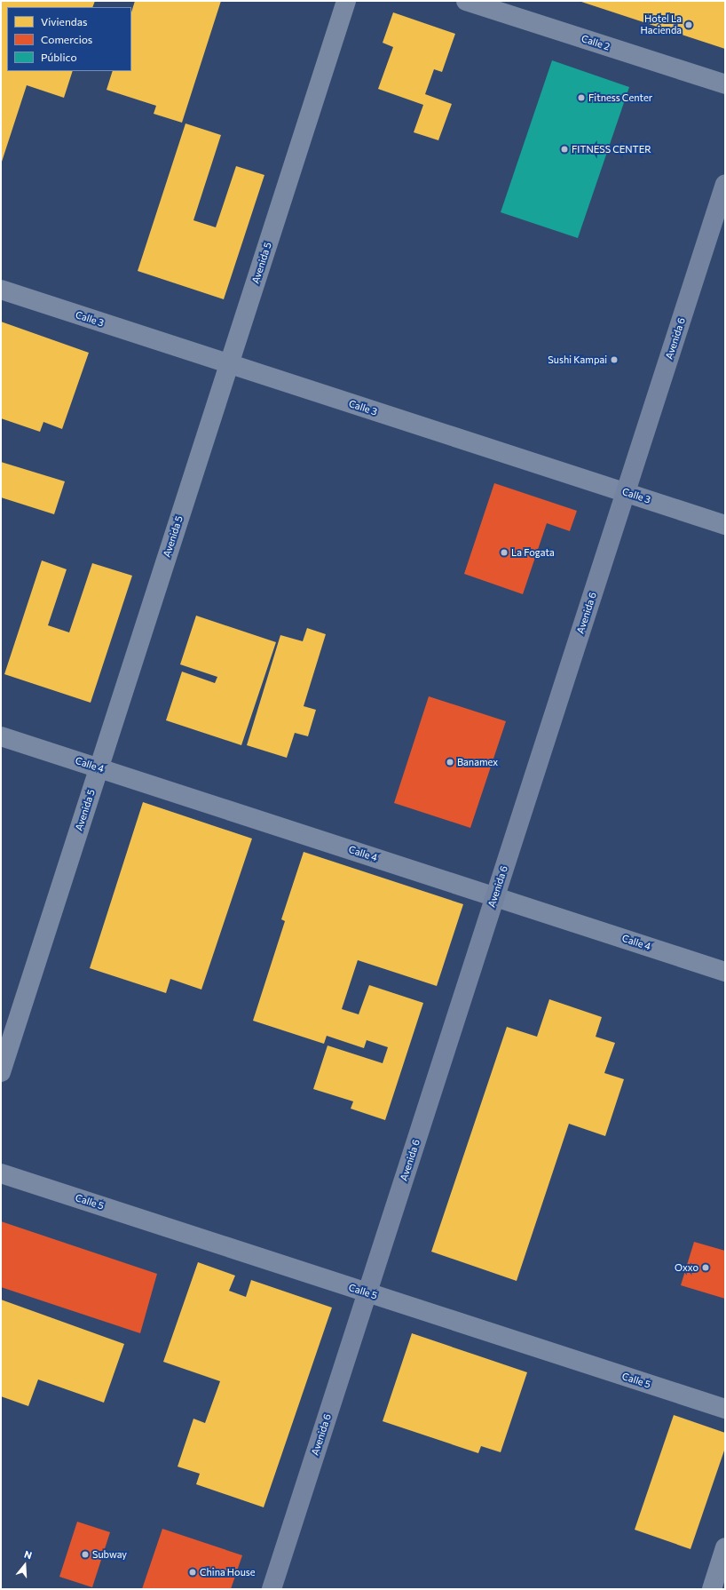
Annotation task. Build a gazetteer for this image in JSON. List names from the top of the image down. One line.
{"streets":{"main road":["Avenida 6"],"street":["Calle 2","Avenida 5","Calle 3","Calle 4","Calle 5"]},"crossings":[["Avenida 5","Calle 3"],["Avenida 5","Calle 4"],["Calle 3","Avenida 6"],["Avenida 6","Calle 4"],["Avenida 6","Calle 5"]],"places":["Hotel La Hacienda","Fitness Center","FITNESS CENTER","Sushi Kampai","La Fogata","Banamex","Oxxo","Subway","China House"],"legend":["Viviendas","Comercios","Público"],"north":"top"}
